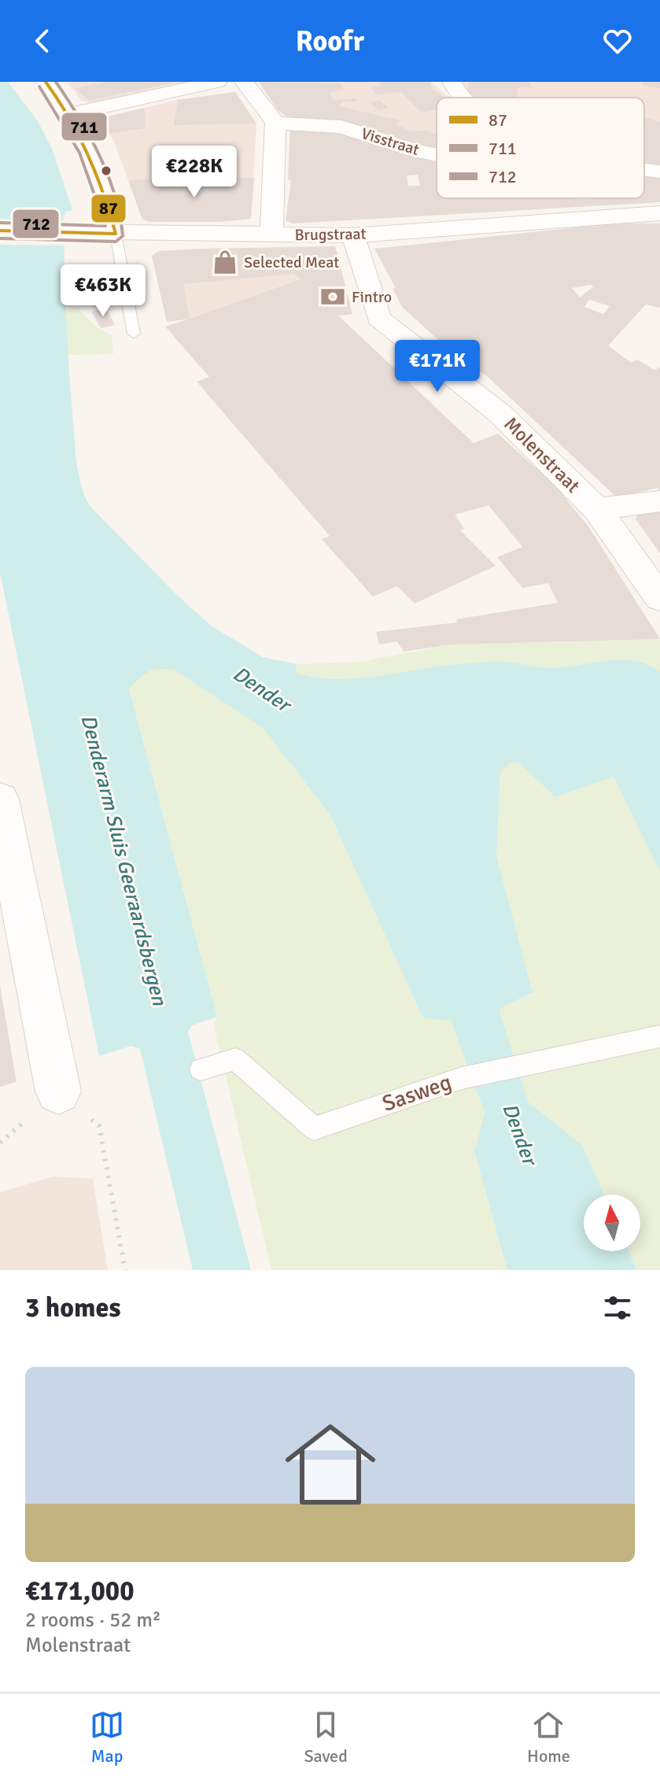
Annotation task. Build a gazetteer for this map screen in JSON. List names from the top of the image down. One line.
{"streets":{"street":["Visstraat","Brugstraat","Molenstraat"],"lane":["Sasweg"]},"crossings":[["Brugstraat","Molenstraat"]],"water":["Dender","Denderarm Sluis Geeraardsbergen"],"places":{"shop":["Selected Meat"],"bank":["Fintro"]},"lines":["transit line 87","transit line 711","transit line 712"],"legend":["87","711","712"],"north":"top","page":{"header":"Roofr","price":["€228K","€463K","€171K"],"heading":"3 homes","list":[{"name":"€171,000","note":"2 rooms · 52 m² · Molenstraat"}],"tabs":["Map","Saved","Home"]}}
